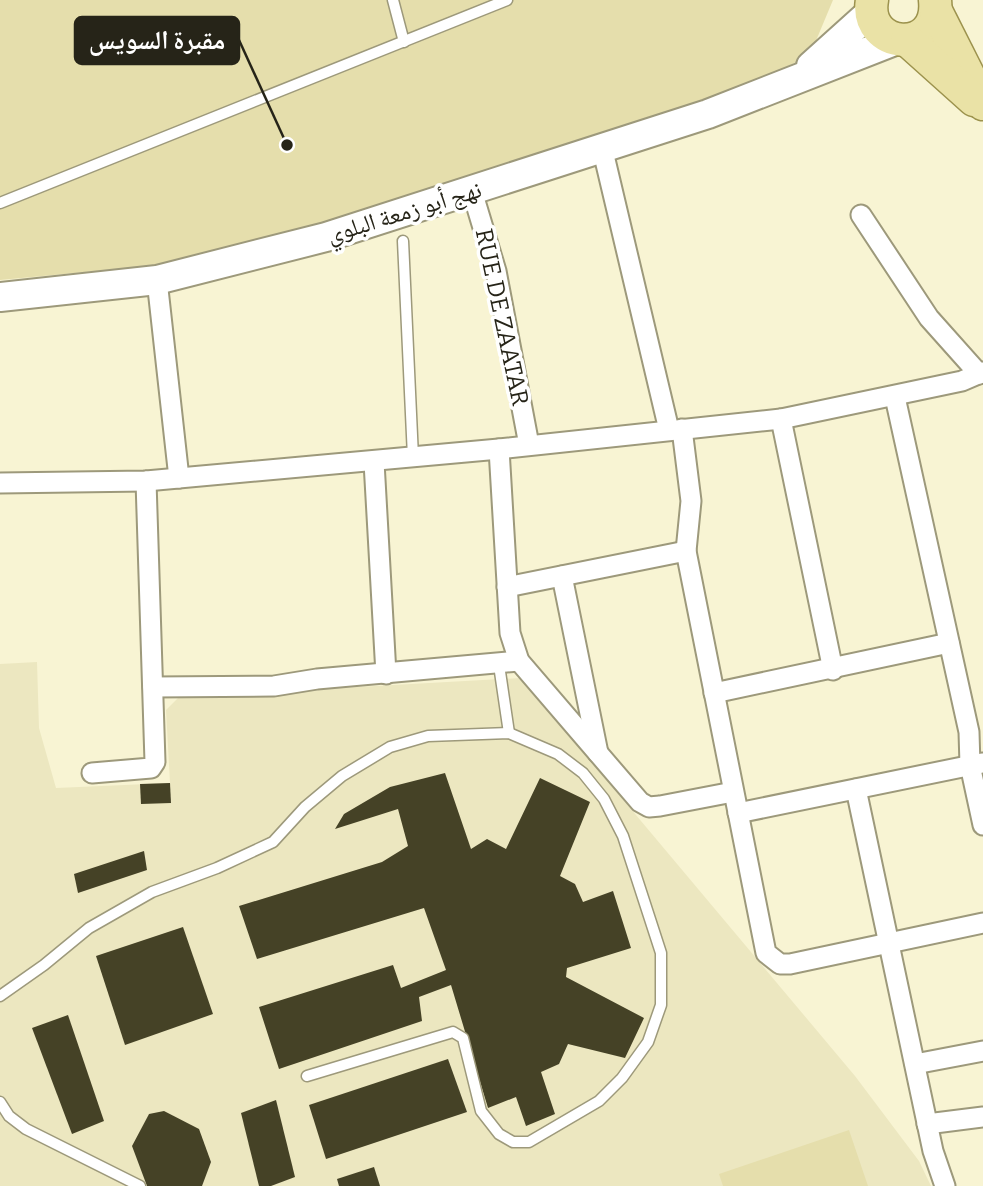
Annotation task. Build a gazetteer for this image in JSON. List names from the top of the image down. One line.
{"streets":{"main road":["نهج أبو زمعة البلوي"],"street":["RUE DE ZAATAR"]},"crossings":[["نهج أبو زمعة البلوي","RUE DE ZAATAR"]],"places":["مقبرة السويس"]}
